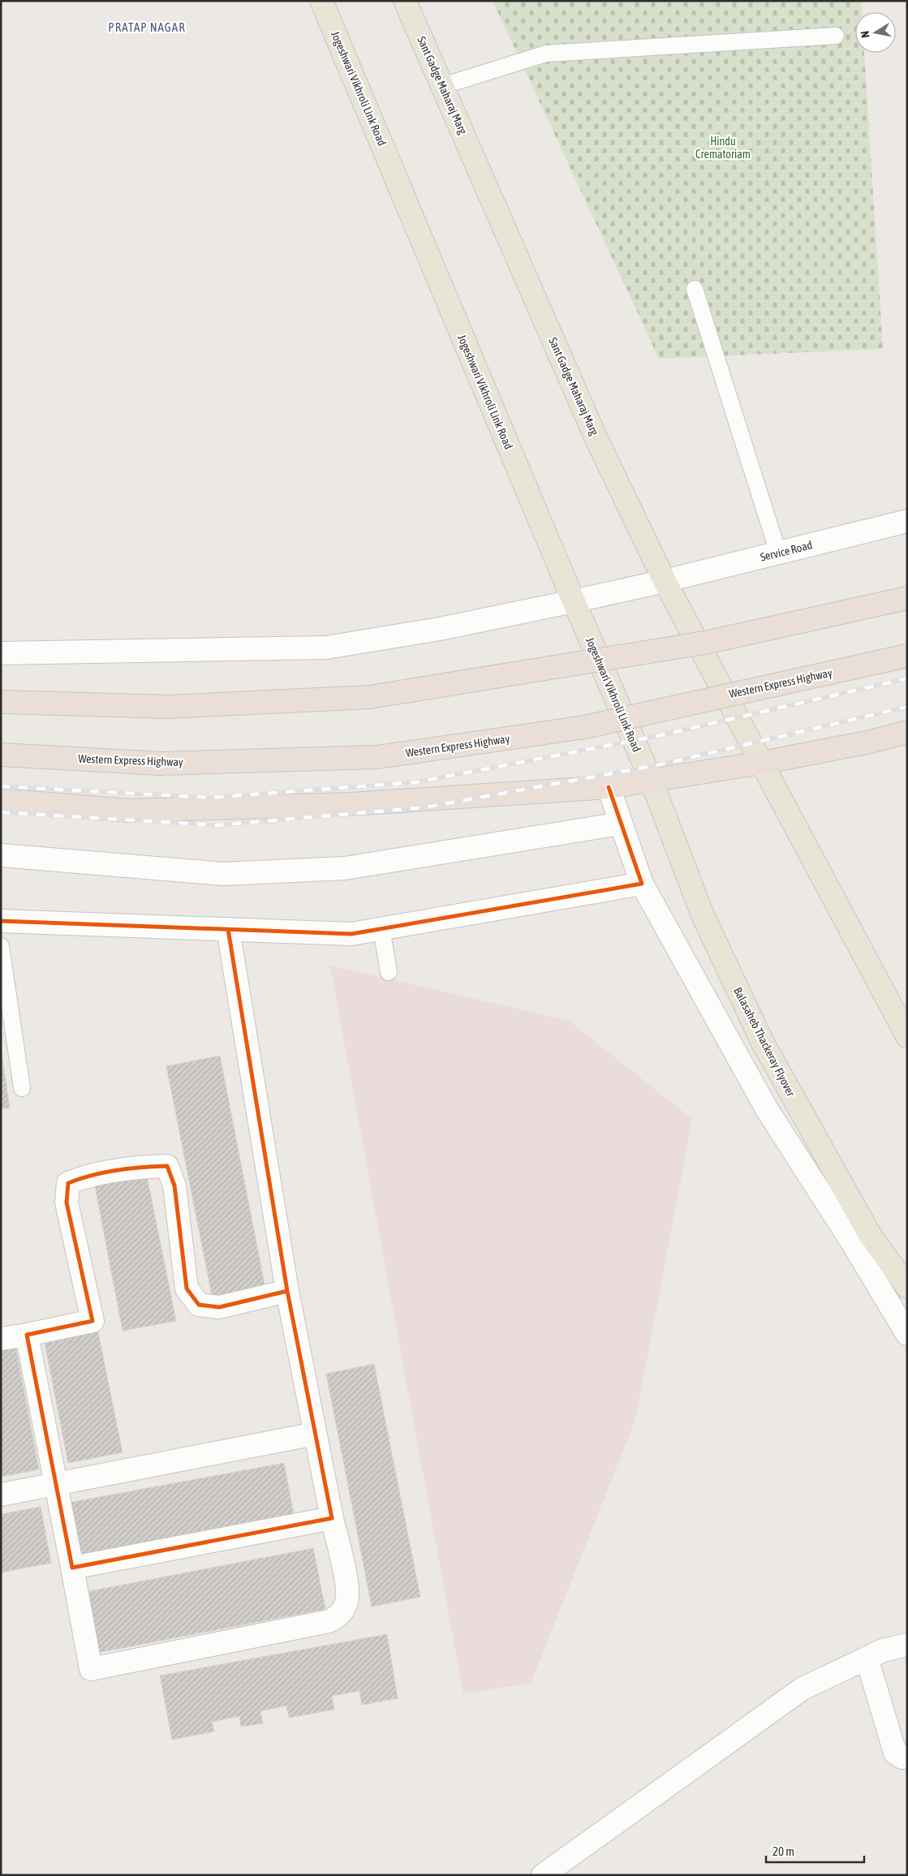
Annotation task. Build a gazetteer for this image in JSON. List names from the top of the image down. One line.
{"streets":{"highway":["Western Express Highway"],"main road":["Sant Gadge Maharaj Marg","Jogeshwari Vikhroli Link Road","Balasaheb Thackeray Flyover"],"street":["Service Road"]},"crossings":[["Sant Gadge Maharaj Marg","Service Road"],["Jogeshwari Vikhroli Link Road","Service Road"],["Jogeshwari Vikhroli Link Road","Balasaheb Thackeray Flyover"]],"districts":["PRATAP NAGAR"],"parks":["Hindu Crematoriam"],"scale_bar":"20 m","north":"left"}
